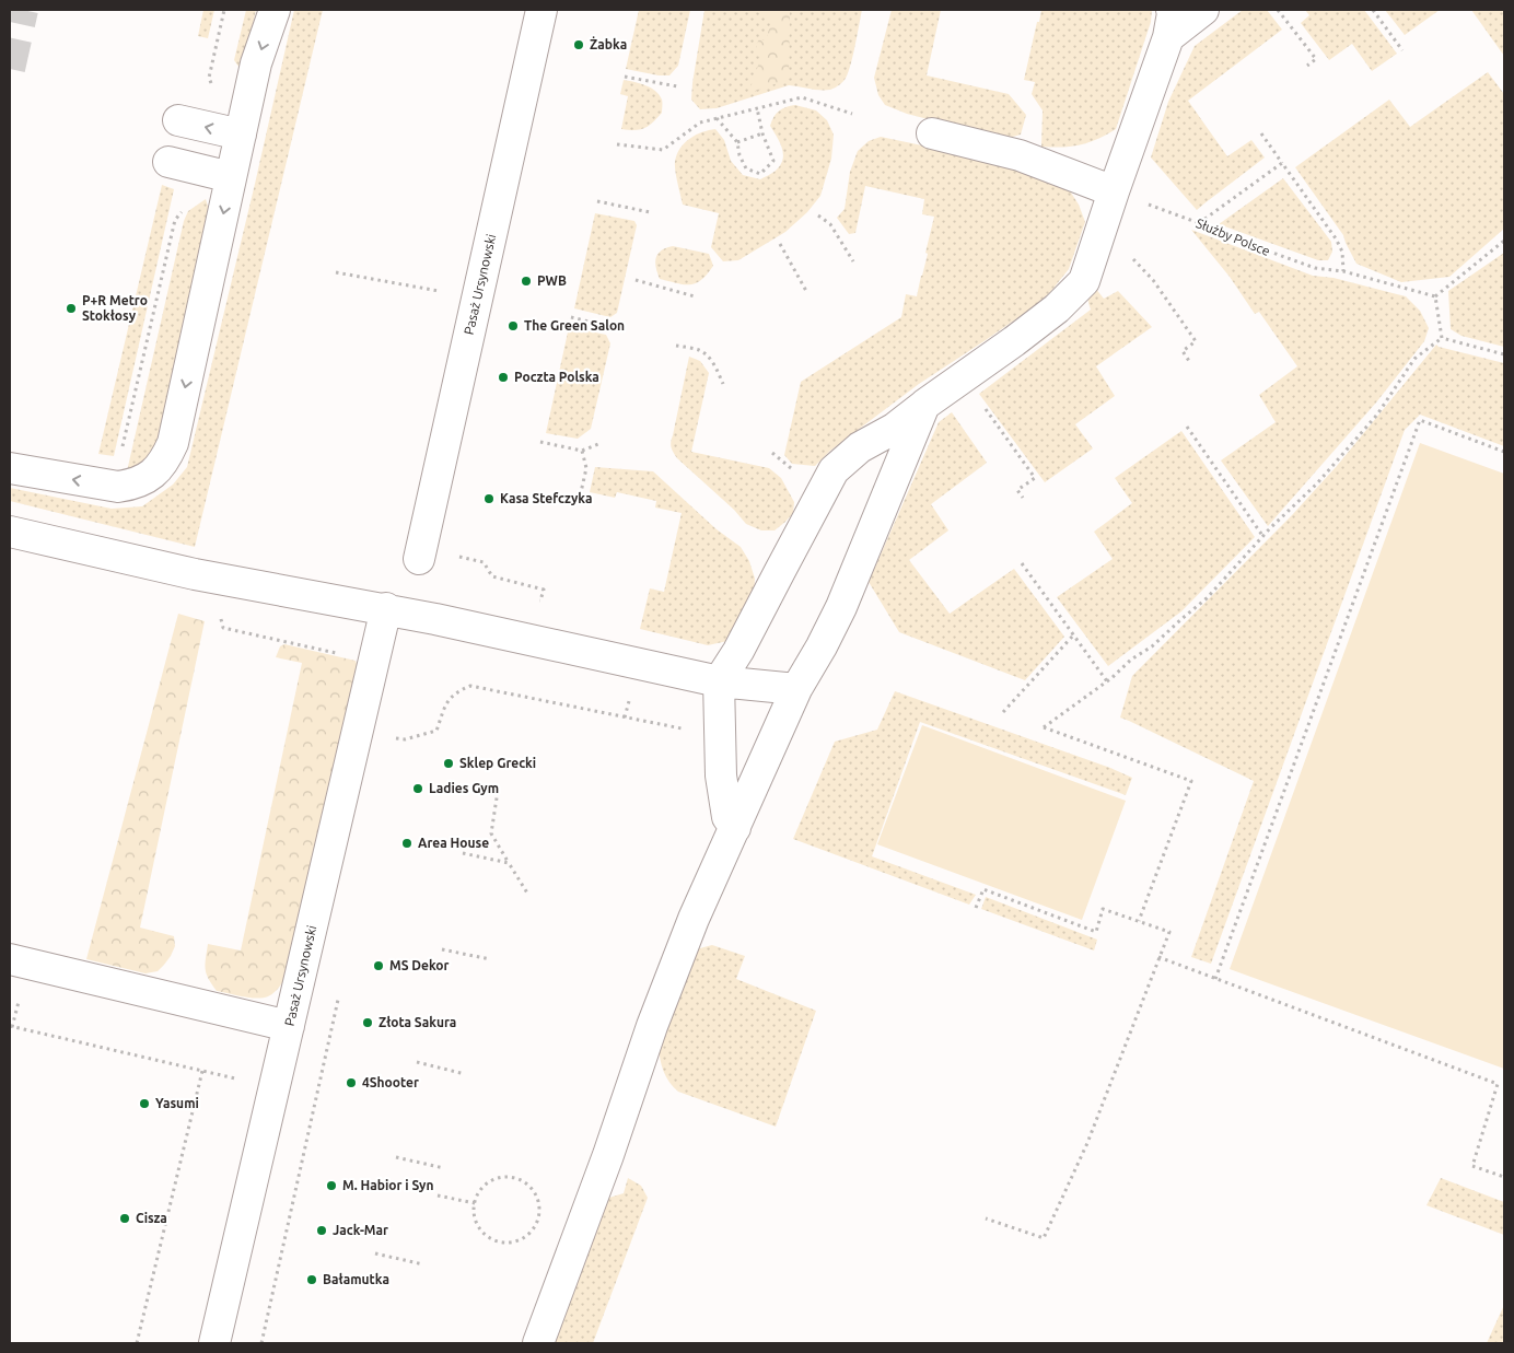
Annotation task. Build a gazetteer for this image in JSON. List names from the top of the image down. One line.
{"streets":{"street":["Pasaż Ursynowski"],"path":["Służby Polsce"]},"places":["Żabka","PWB","P+R Metro Stokłosy","The Green Salon","Poczta Polska","Kasa Stefczyka","Sklep Grecki","Ladies Gym","Area House","MS Dekor","Złota Sakura","4Shooter","Yasumi","M. Habior i Syn","Cisza","Jack-Mar","Bałamutka"]}
